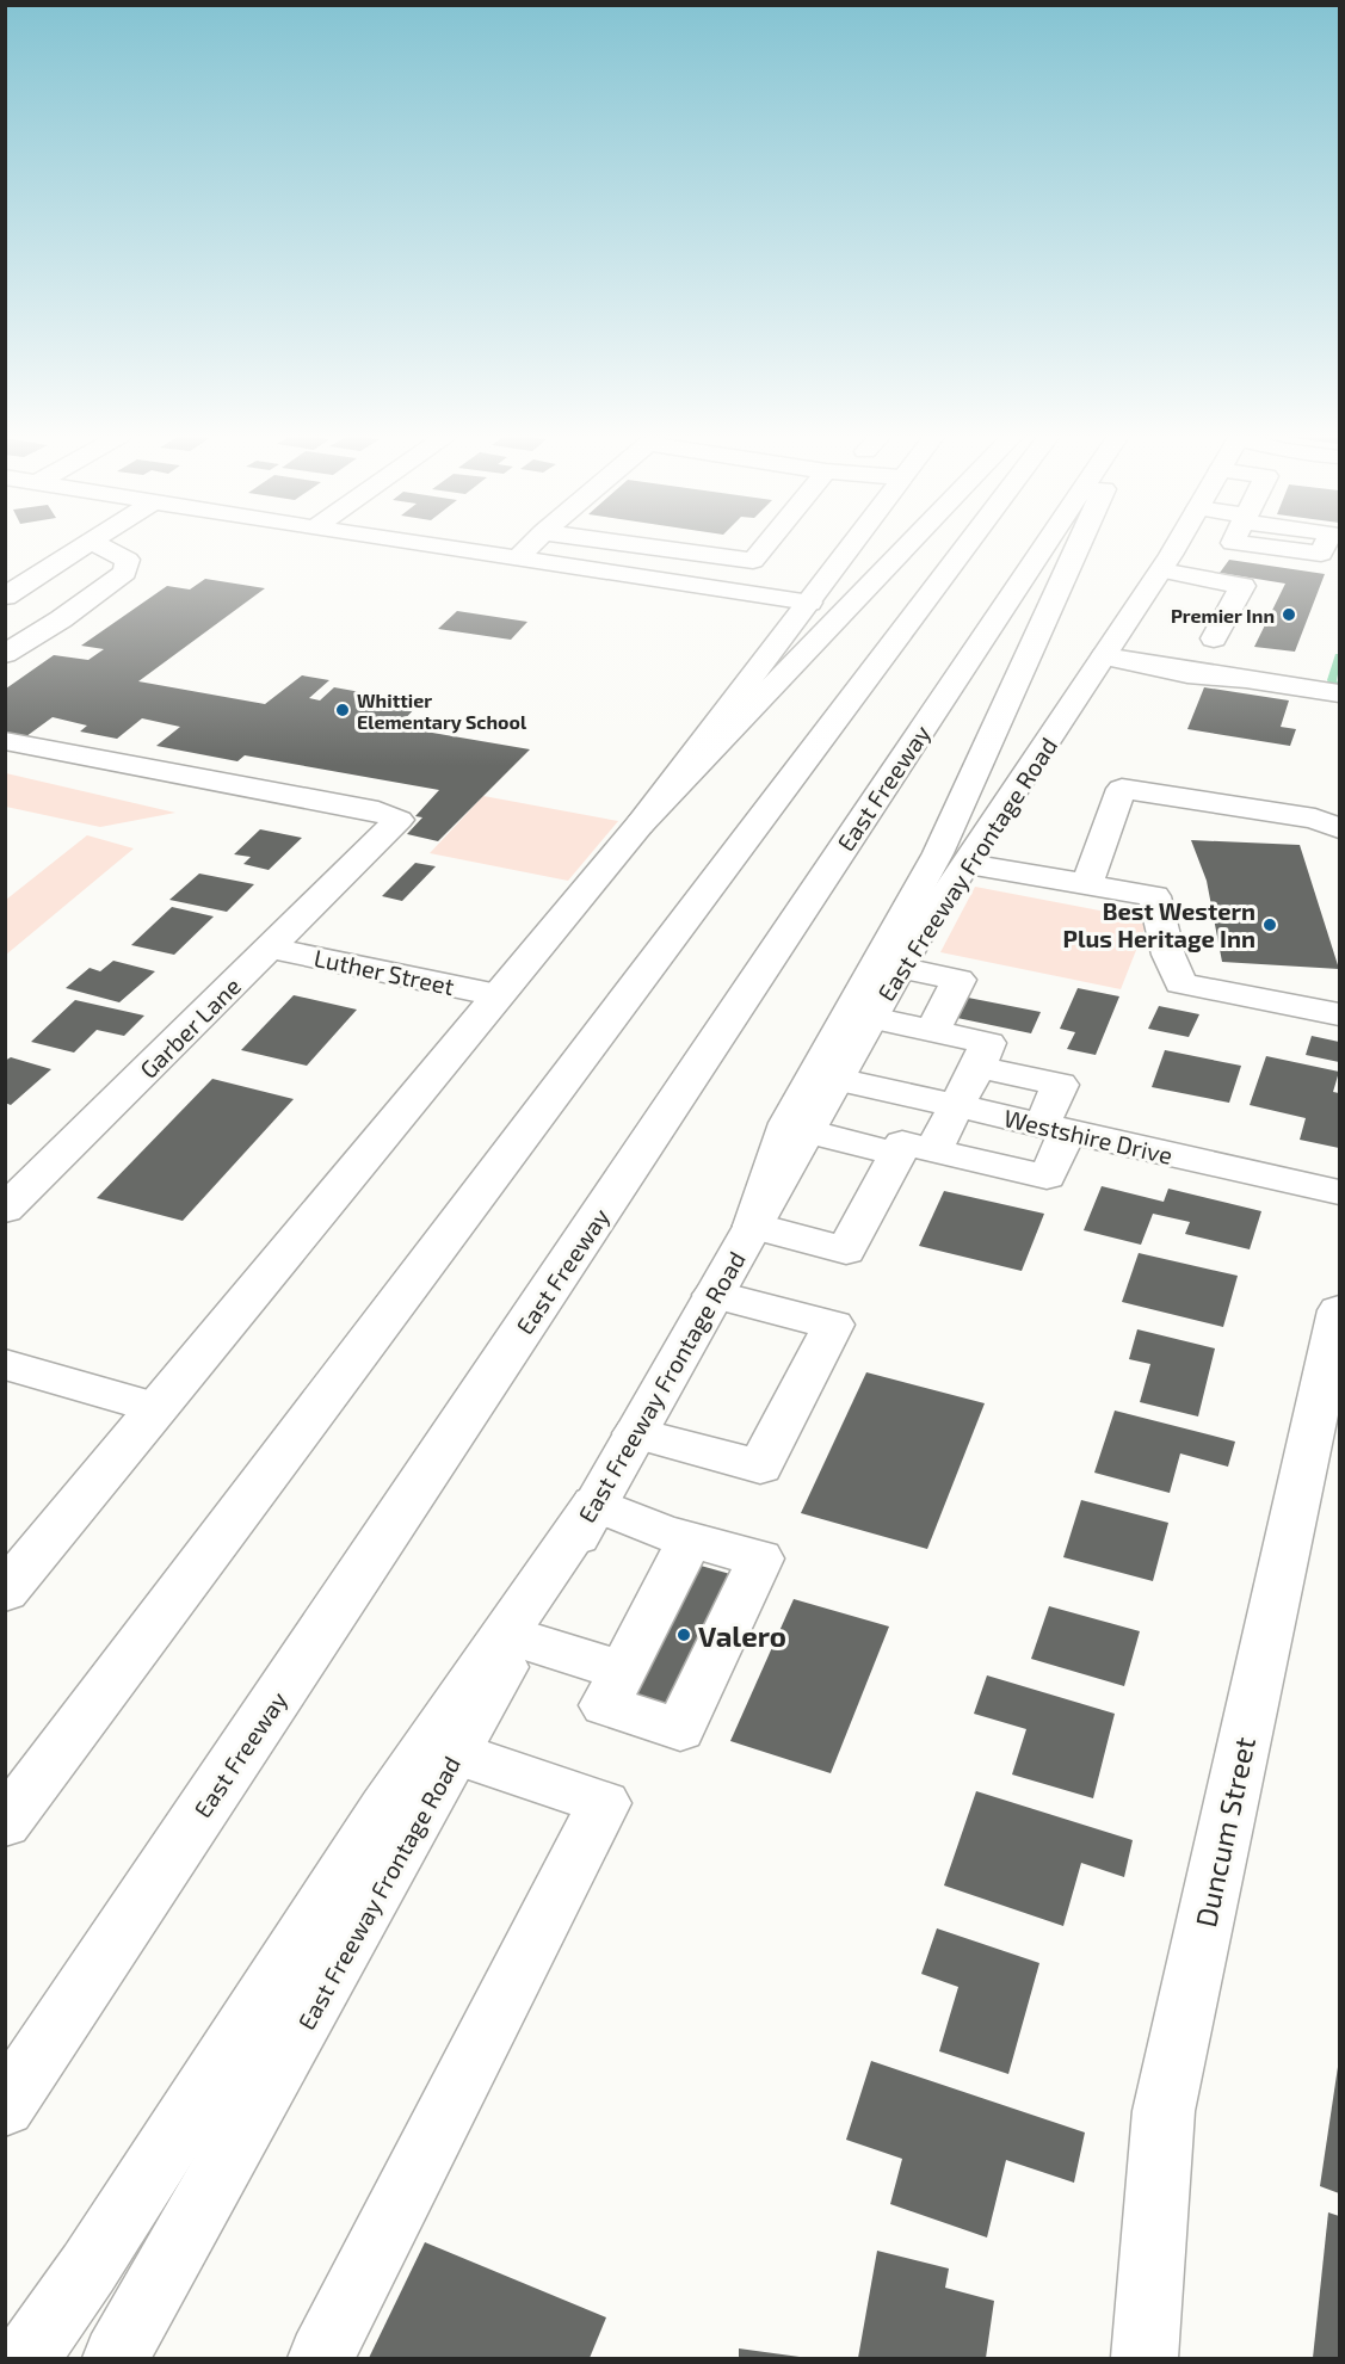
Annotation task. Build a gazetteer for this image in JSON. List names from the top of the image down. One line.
{"streets":{"main road":["East Freeway","East Freeway Frontage Road","Luther Street","Garber Lane","Westshire Drive","Duncum Street"]},"crossings":[["East Freeway Frontage Road","Westshire Drive"],["Luther Street","Garber Lane"]],"places":["Premier Inn","Whittier Elementary School","Best Western Plus Heritage Inn","Valero"]}
